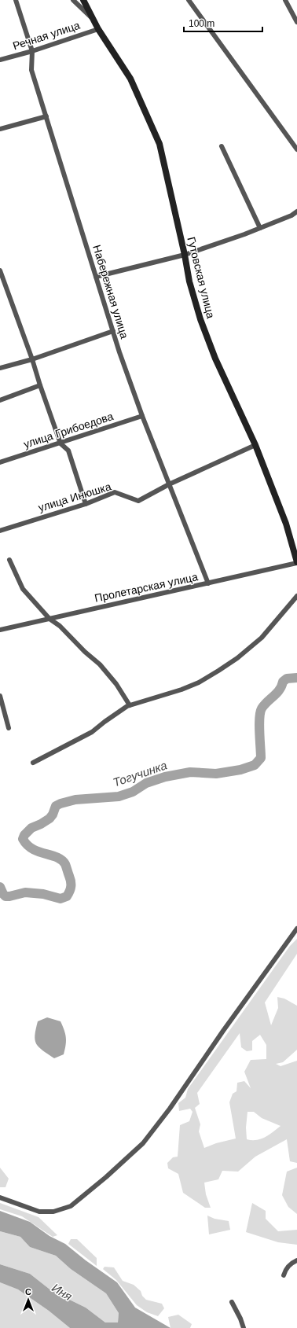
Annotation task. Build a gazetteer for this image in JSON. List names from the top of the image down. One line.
{"streets":{"street":["Речная улица","Гутовская улица","Набережная улица","улица Грибоедова","улица Инюшка","Пролетарская улица"]},"crossings":[["Речная улица","Гутовская улица"],["Речная улица","Набережная улица"],["Гутовская улица","улица Инюшка"],["Гутовская улица","Пролетарская улица"],["Набережная улица","улица Грибоедова"],["Набережная улица","улица Инюшка"],["Набережная улица","Пролетарская улица"]],"water":["Тогучинка","Иня"],"scale_bar":"100 m","north":"top"}
